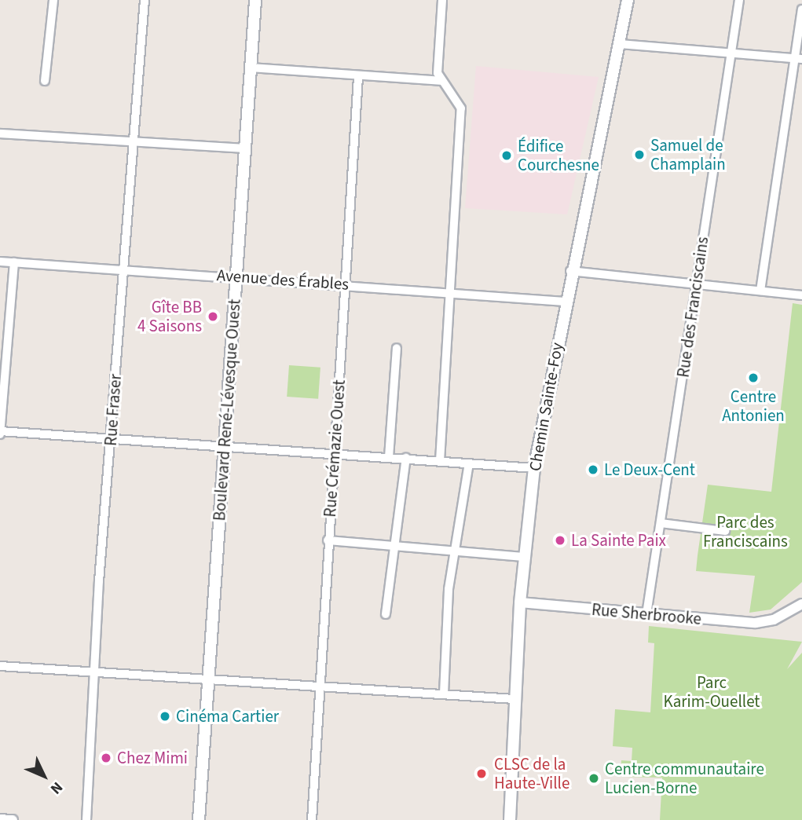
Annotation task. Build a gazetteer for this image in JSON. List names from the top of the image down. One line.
{"streets":{"main road":["Chemin Sainte-Foy","Boulevard René-Lévesque Ouest"],"street":["Avenue des Érables","Rue des Franciscains","Rue Fraser","Rue Crémazie Ouest","Rue Sherbrooke"]},"crossings":[["Avenue des Érables","Chemin Sainte-Foy"],["Avenue des Érables","Rue Fraser"],["Avenue des Érables","Boulevard René-Lévesque Ouest"],["Avenue des Érables","Rue Crémazie Ouest"],["Rue des Franciscains","Rue Sherbrooke"],["Chemin Sainte-Foy","Rue Sherbrooke"]],"parks":["Parc des Franciscains","Parc Karim-Ouellet"],"places":["Samuel de Champlain","Édifice Courchesne","Gîte BB 4 Saisons","Centre Antonien","Le Deux-Cent","La Sainte Paix","Cinéma Cartier","Chez Mimi","CLSC de la Haute-Ville","Centre communautaire Lucien-Borne"],"north":"bottom right"}
